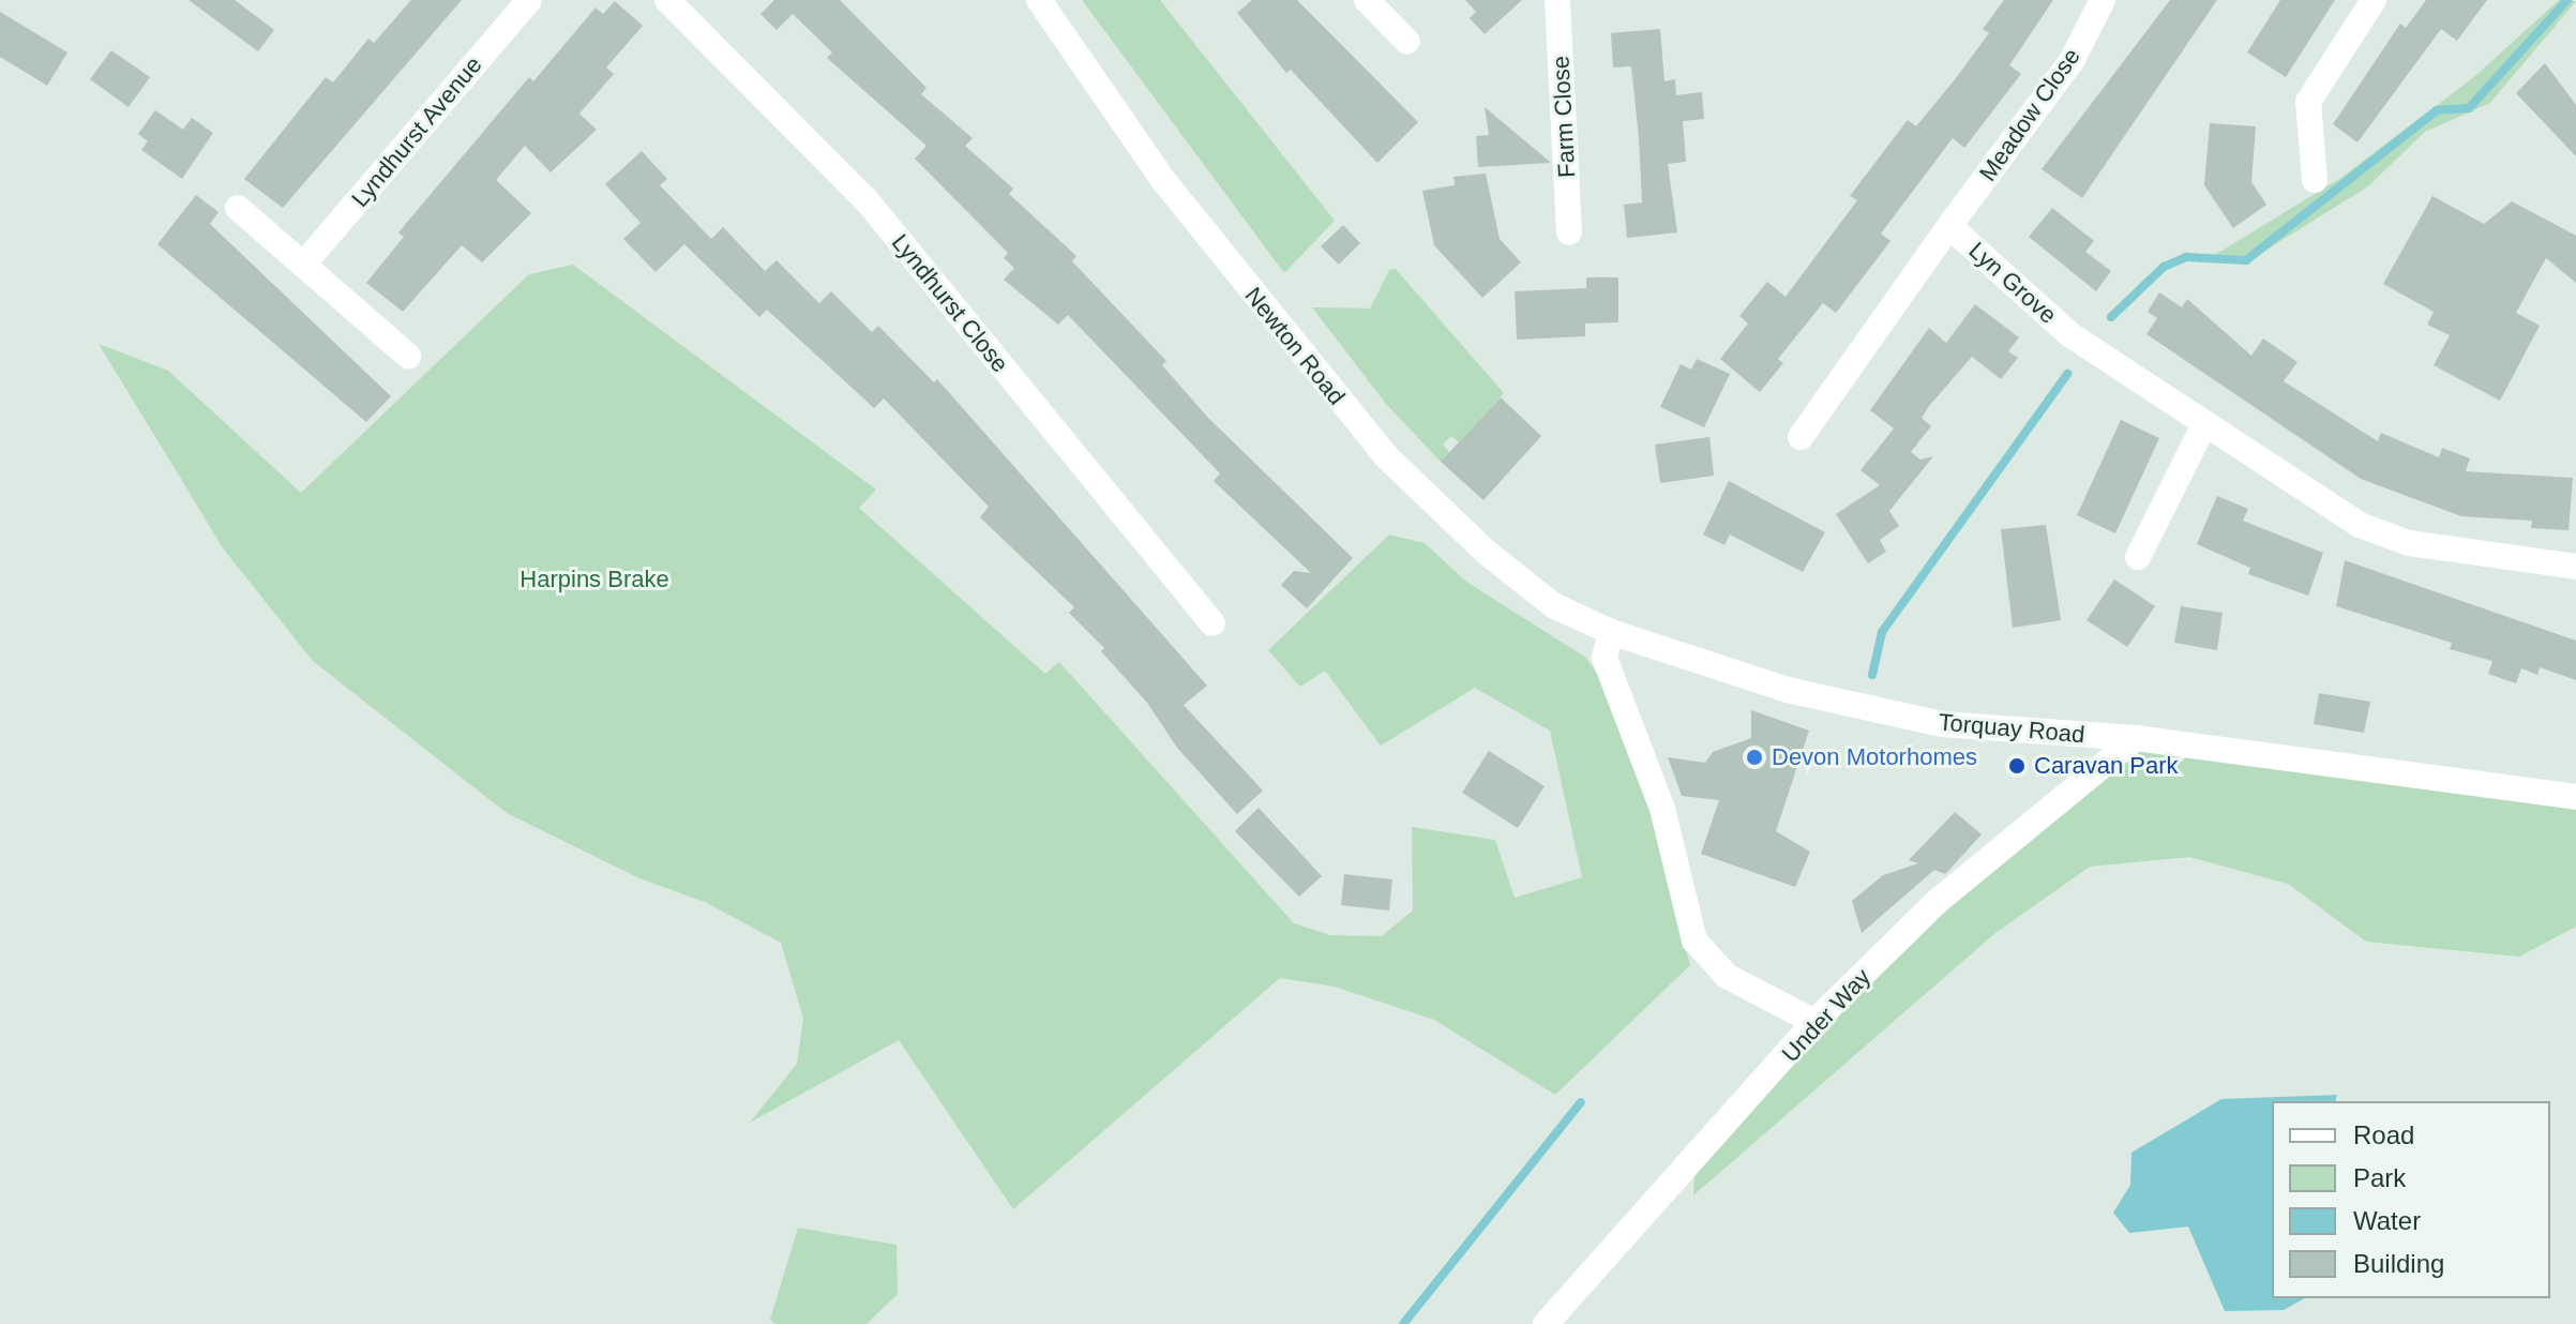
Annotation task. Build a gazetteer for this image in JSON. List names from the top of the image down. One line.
{"streets":{"street":["Meadow Close","Farm Close","Lyndhurst Avenue","Lyn Grove","Lyndhurst Close","Newton Road","Torquay Road","Under Way"]},"crossings":[["Meadow Close","Lyn Grove"],["Newton Road","Torquay Road"],["Torquay Road","Under Way"]],"parks":["Harpins Brake"],"places":["Devon Motorhomes","Caravan Park"],"legend":["Road","Park","Water","Building"]}
